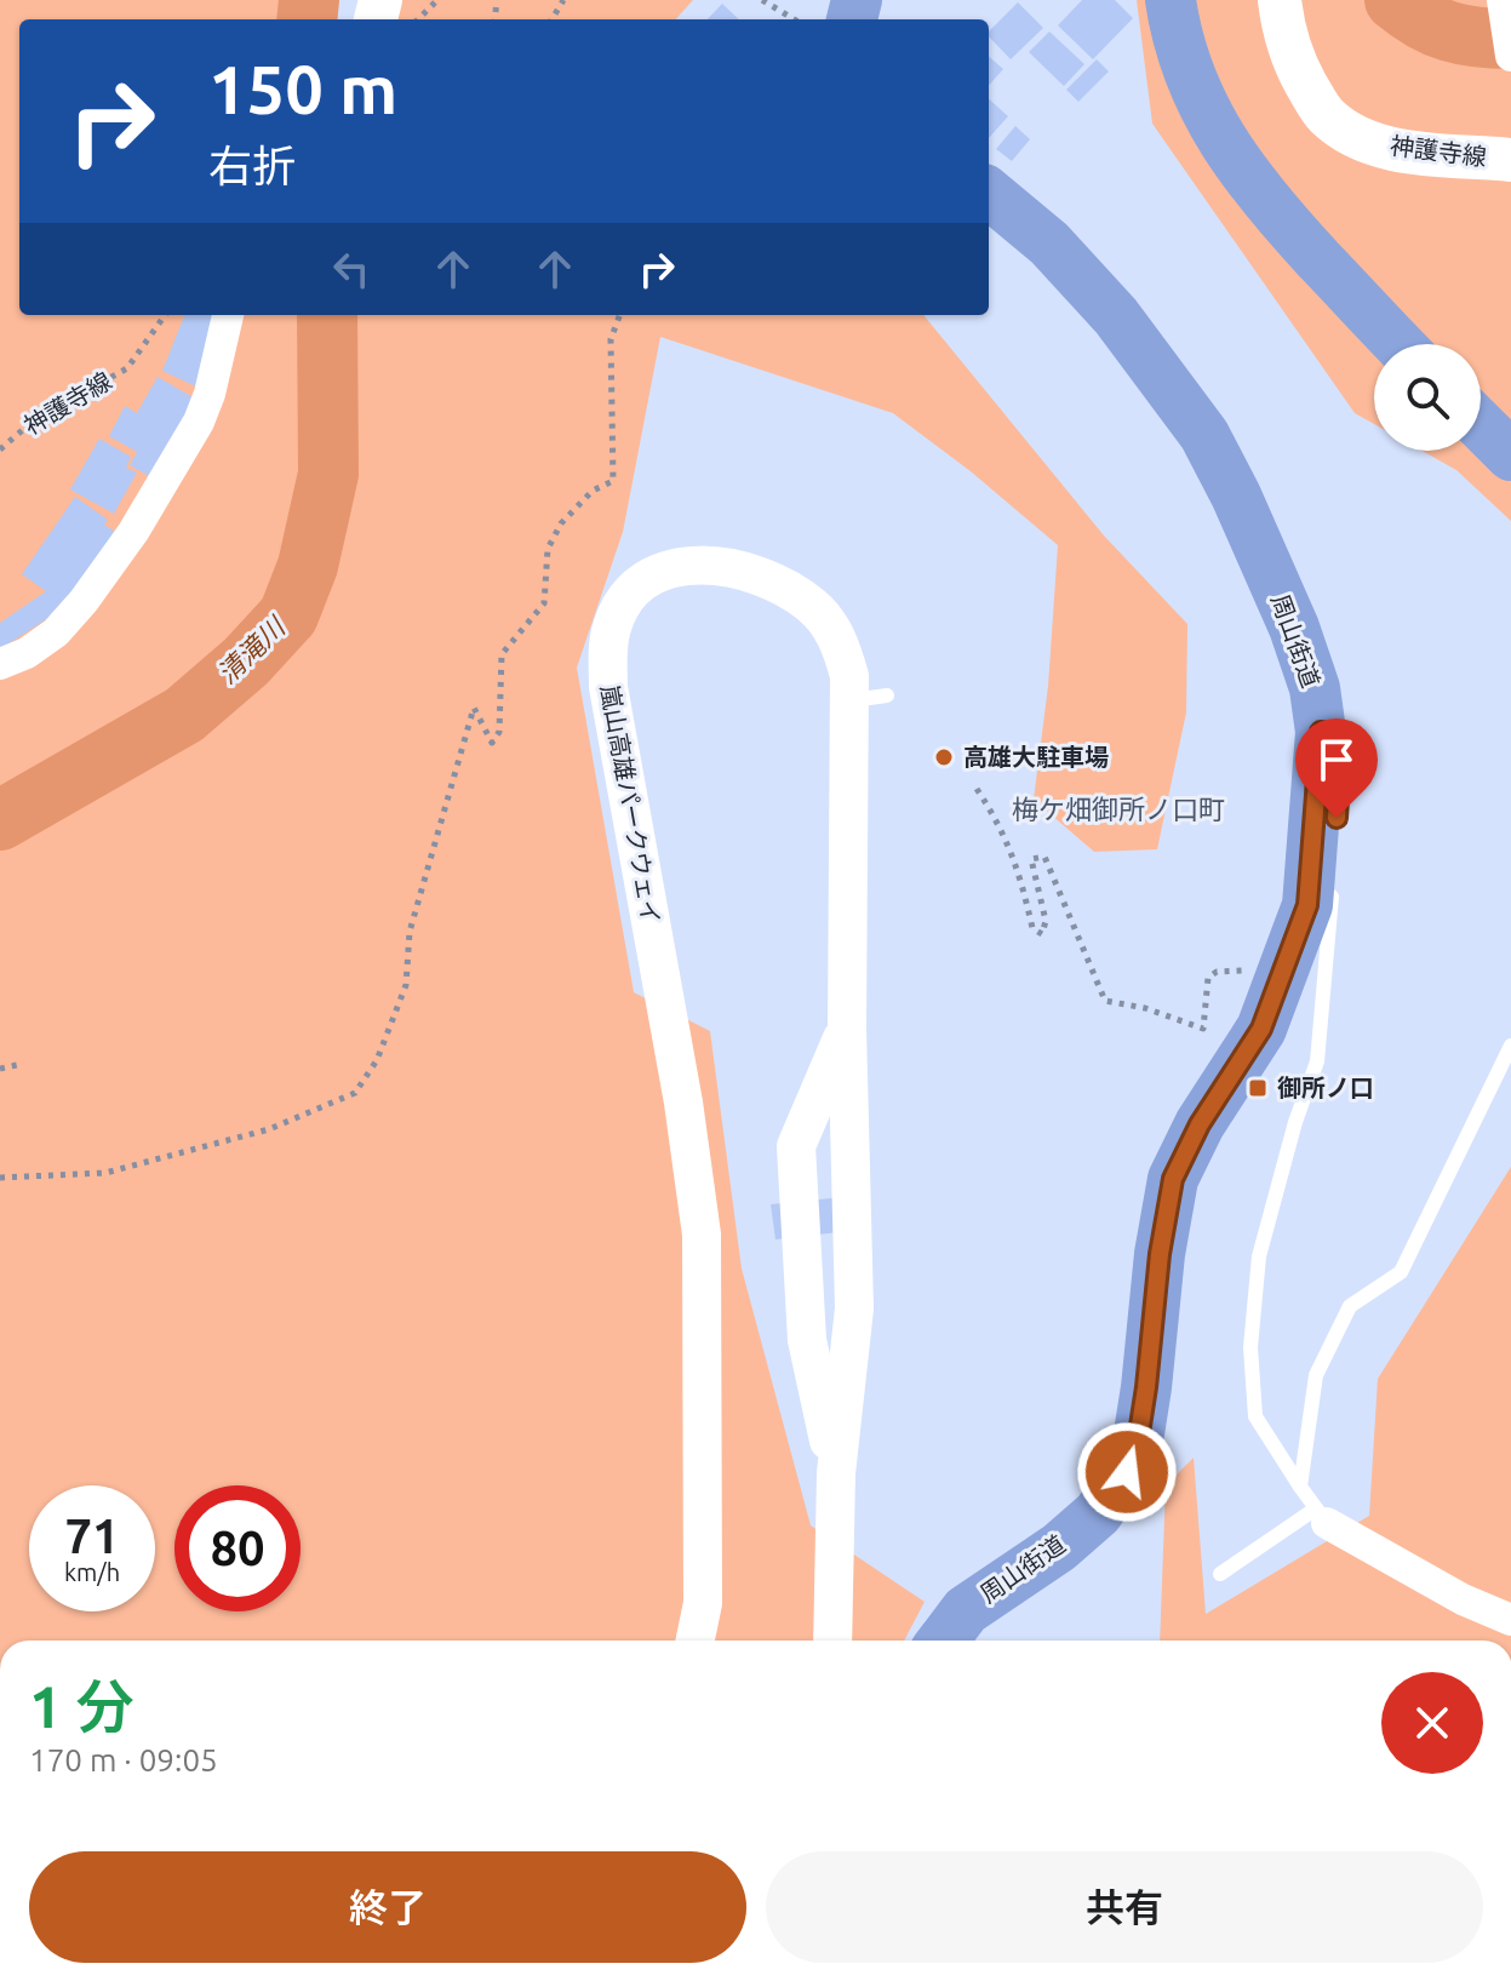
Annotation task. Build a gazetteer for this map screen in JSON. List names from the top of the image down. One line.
{"streets":{"highway":["周山街道"],"main road":["神護寺線"],"street":["嵐山高雄パークウェイ"]},"districts":["梅ケ畑御所ノ口町"],"water":["清滝川"],"places":{"other":["高雄大駐車場"],"transit":["御所ノ口"]},"page":{"turn":["150 m","右折"],"speed":"71 km/h","limit":"80","heading":["1 分","170 m · 09:05"],"buttons":["終了","共有"]}}
